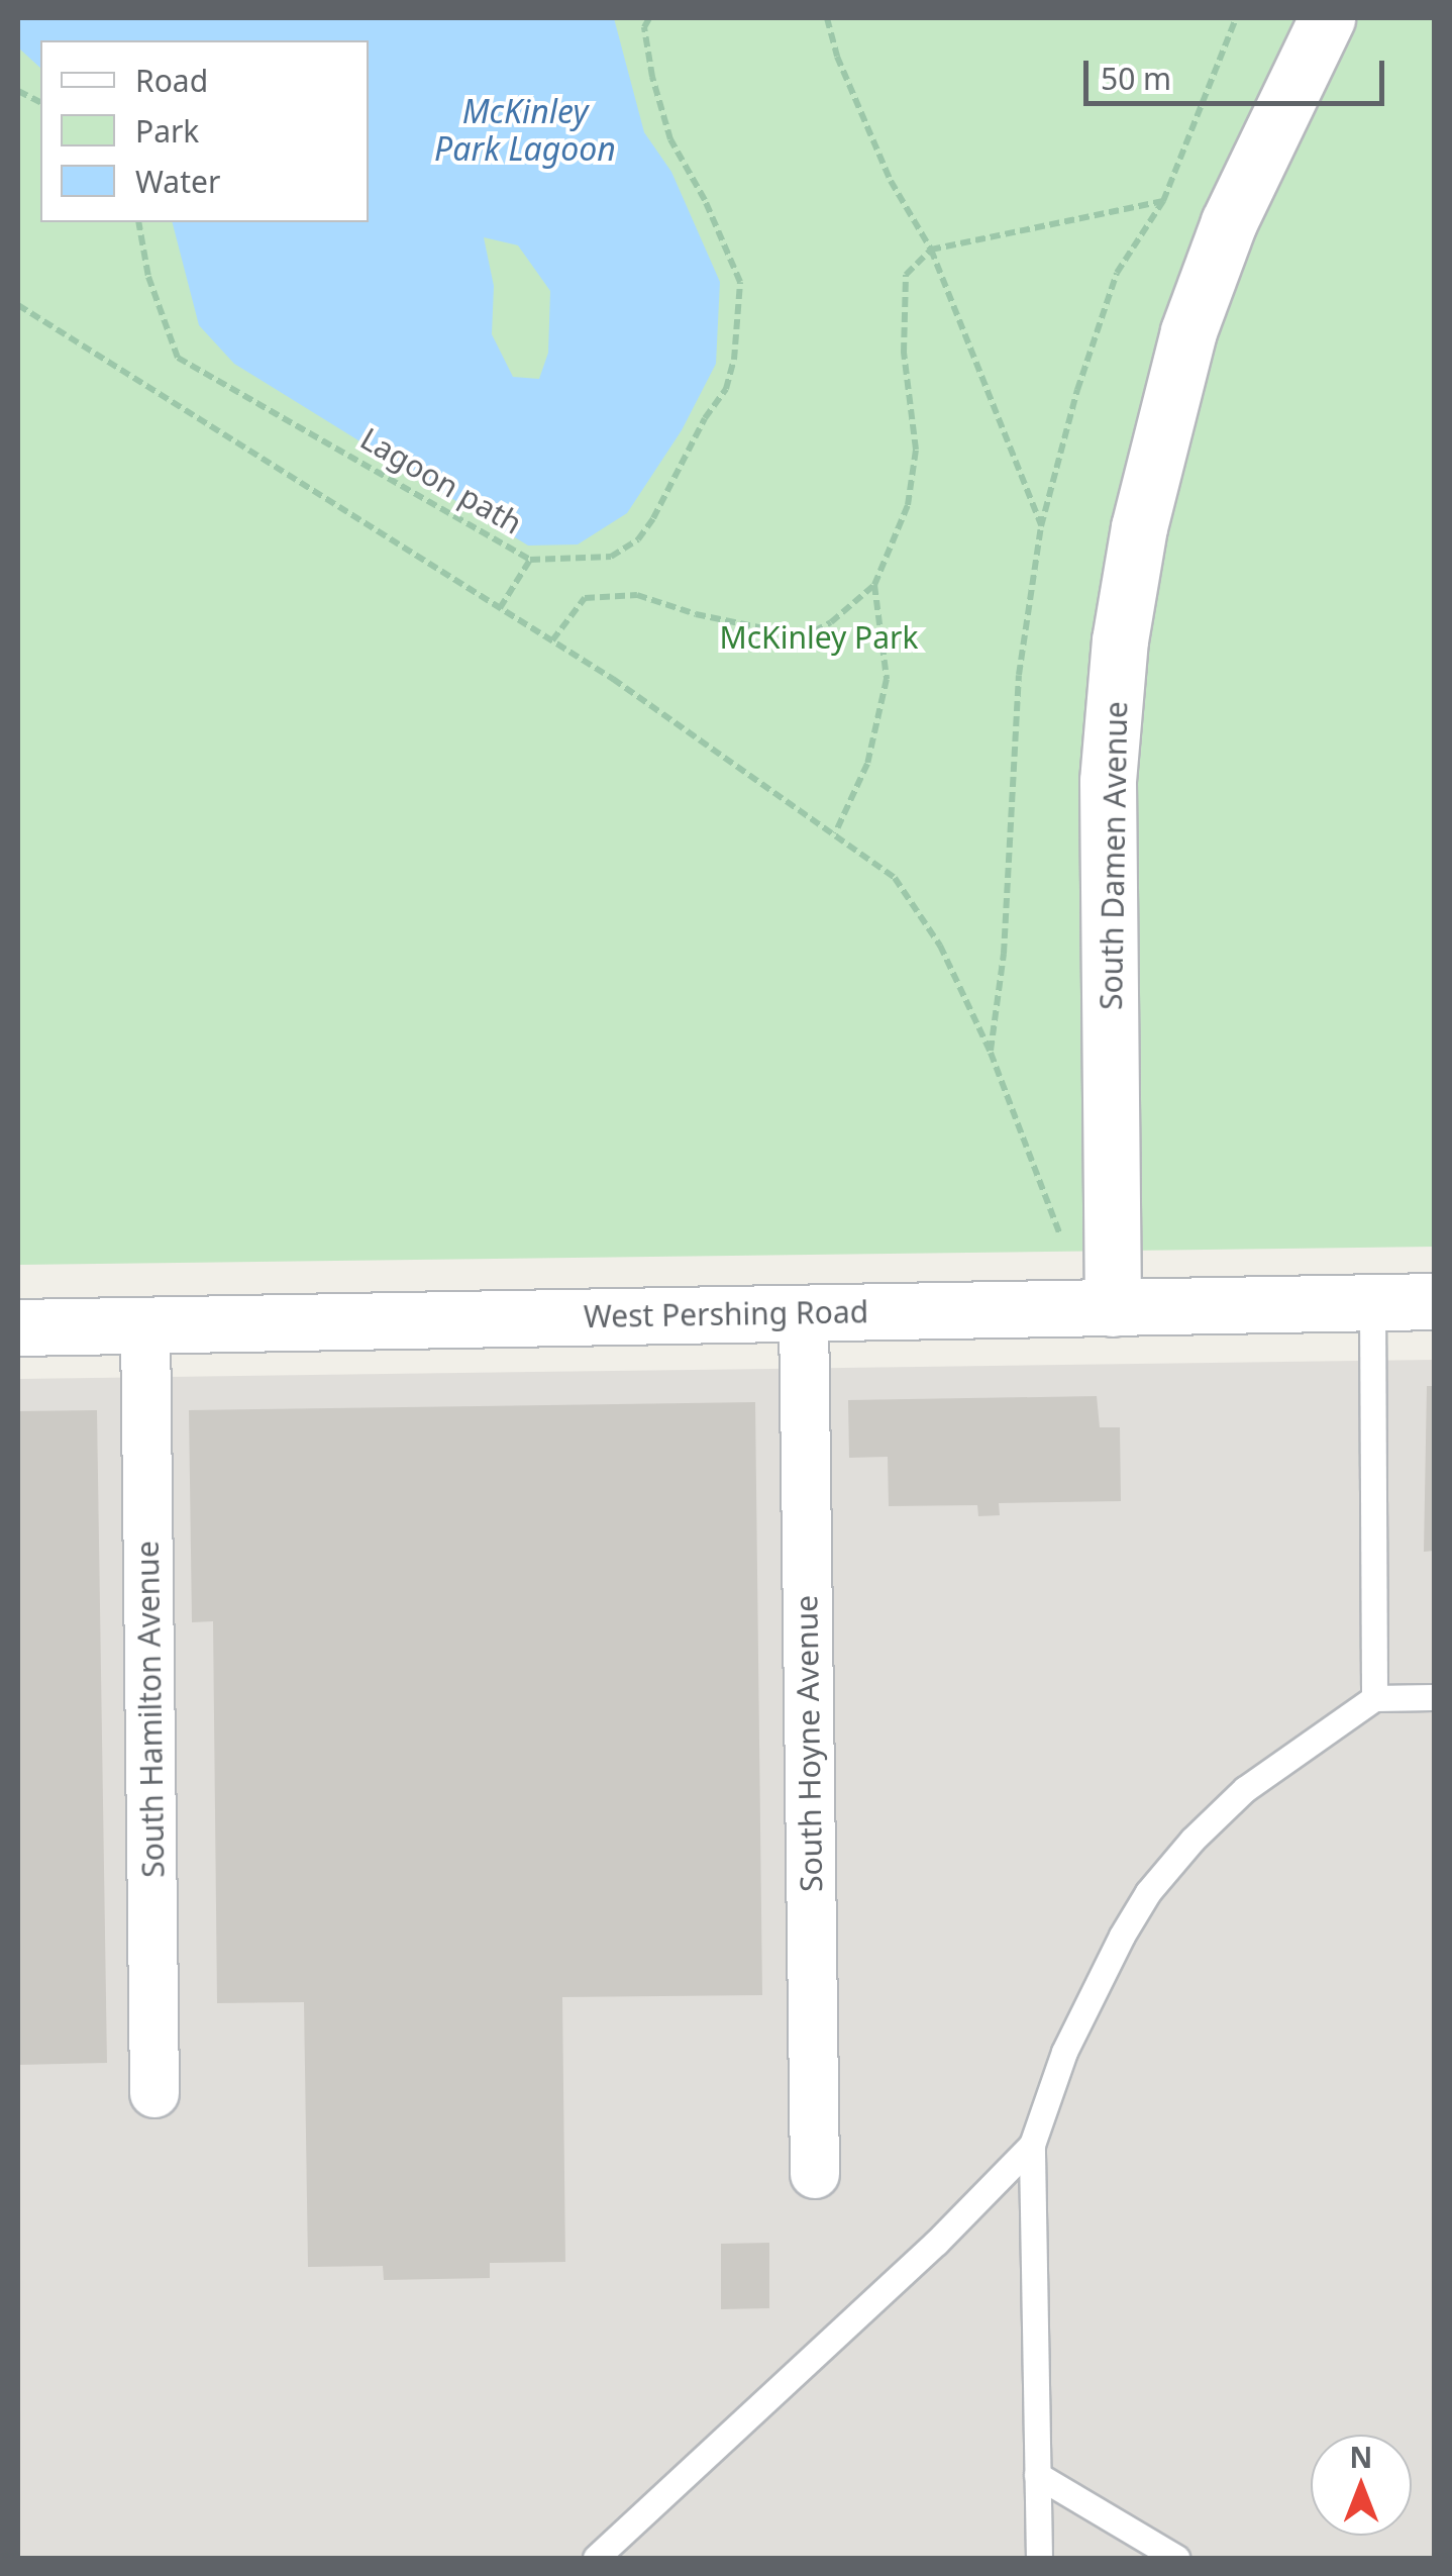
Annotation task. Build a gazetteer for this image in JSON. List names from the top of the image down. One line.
{"streets":{"main road":["South Damen Avenue","West Pershing Road"],"street":["South Hamilton Avenue","South Hoyne Avenue"],"path":["Lagoon path"]},"crossings":[["South Damen Avenue","West Pershing Road"],["West Pershing Road","South Hamilton Avenue"],["West Pershing Road","South Hoyne Avenue"]],"water":["McKinley Park Lagoon"],"parks":["McKinley Park"],"legend":["Road","Park","Water"],"scale_bar":"50 m","north":"top"}
